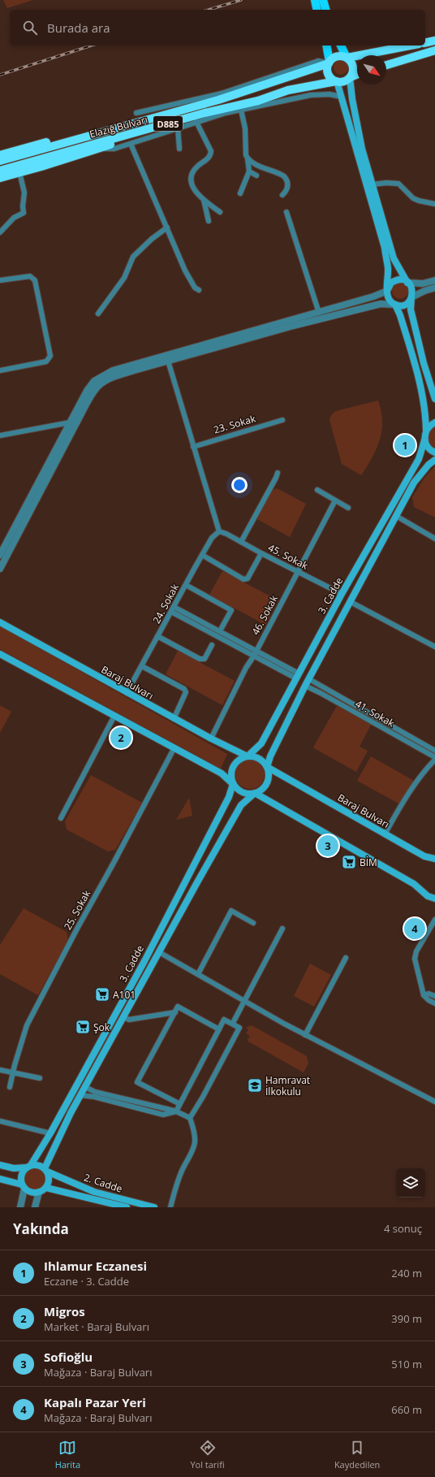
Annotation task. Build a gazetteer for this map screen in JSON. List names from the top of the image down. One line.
{"streets":{"highway":["D885","Elazığ Bulvarı"],"main road":["3. Cadde","Baraj Bulvarı","2. Cadde"],"street":["23. Sokak","45. Sokak","24. Sokak","46. Sokak","41. Sokak","25. Sokak"]},"crossings":[["45. Sokak","3. Cadde"],["45. Sokak","24. Sokak"],["45. Sokak","46. Sokak"],["3. Cadde","Baraj Bulvarı"],["3. Cadde","2. Cadde"],["24. Sokak","Baraj Bulvarı"],["46. Sokak","Baraj Bulvarı"]],"places":{"supermarket":["BİM","A101","Şok"],"school or university":["Hamravat İlkokulu"]},"north":"bottom right","page":{"search":"Burada ara","pins":["1","2","3","4"],"heading":["Yakında","4 sonuç"],"list":[{"mark":"1","name":"Ihlamur Eczanesi","note":"Eczane · 3. Cadde","value":"240 m"},{"mark":"2","name":"Migros","note":"Market · Baraj Bulvarı","value":"390 m"},{"mark":"3","name":"Sofioğlu","note":"Mağaza · Baraj Bulvarı","value":"510 m"},{"mark":"4","name":"Kapalı Pazar Yeri","note":"Mağaza · Baraj Bulvarı","value":"660 m"}],"nav":["Harita","Yol tarifi","Kaydedilen"]}}
